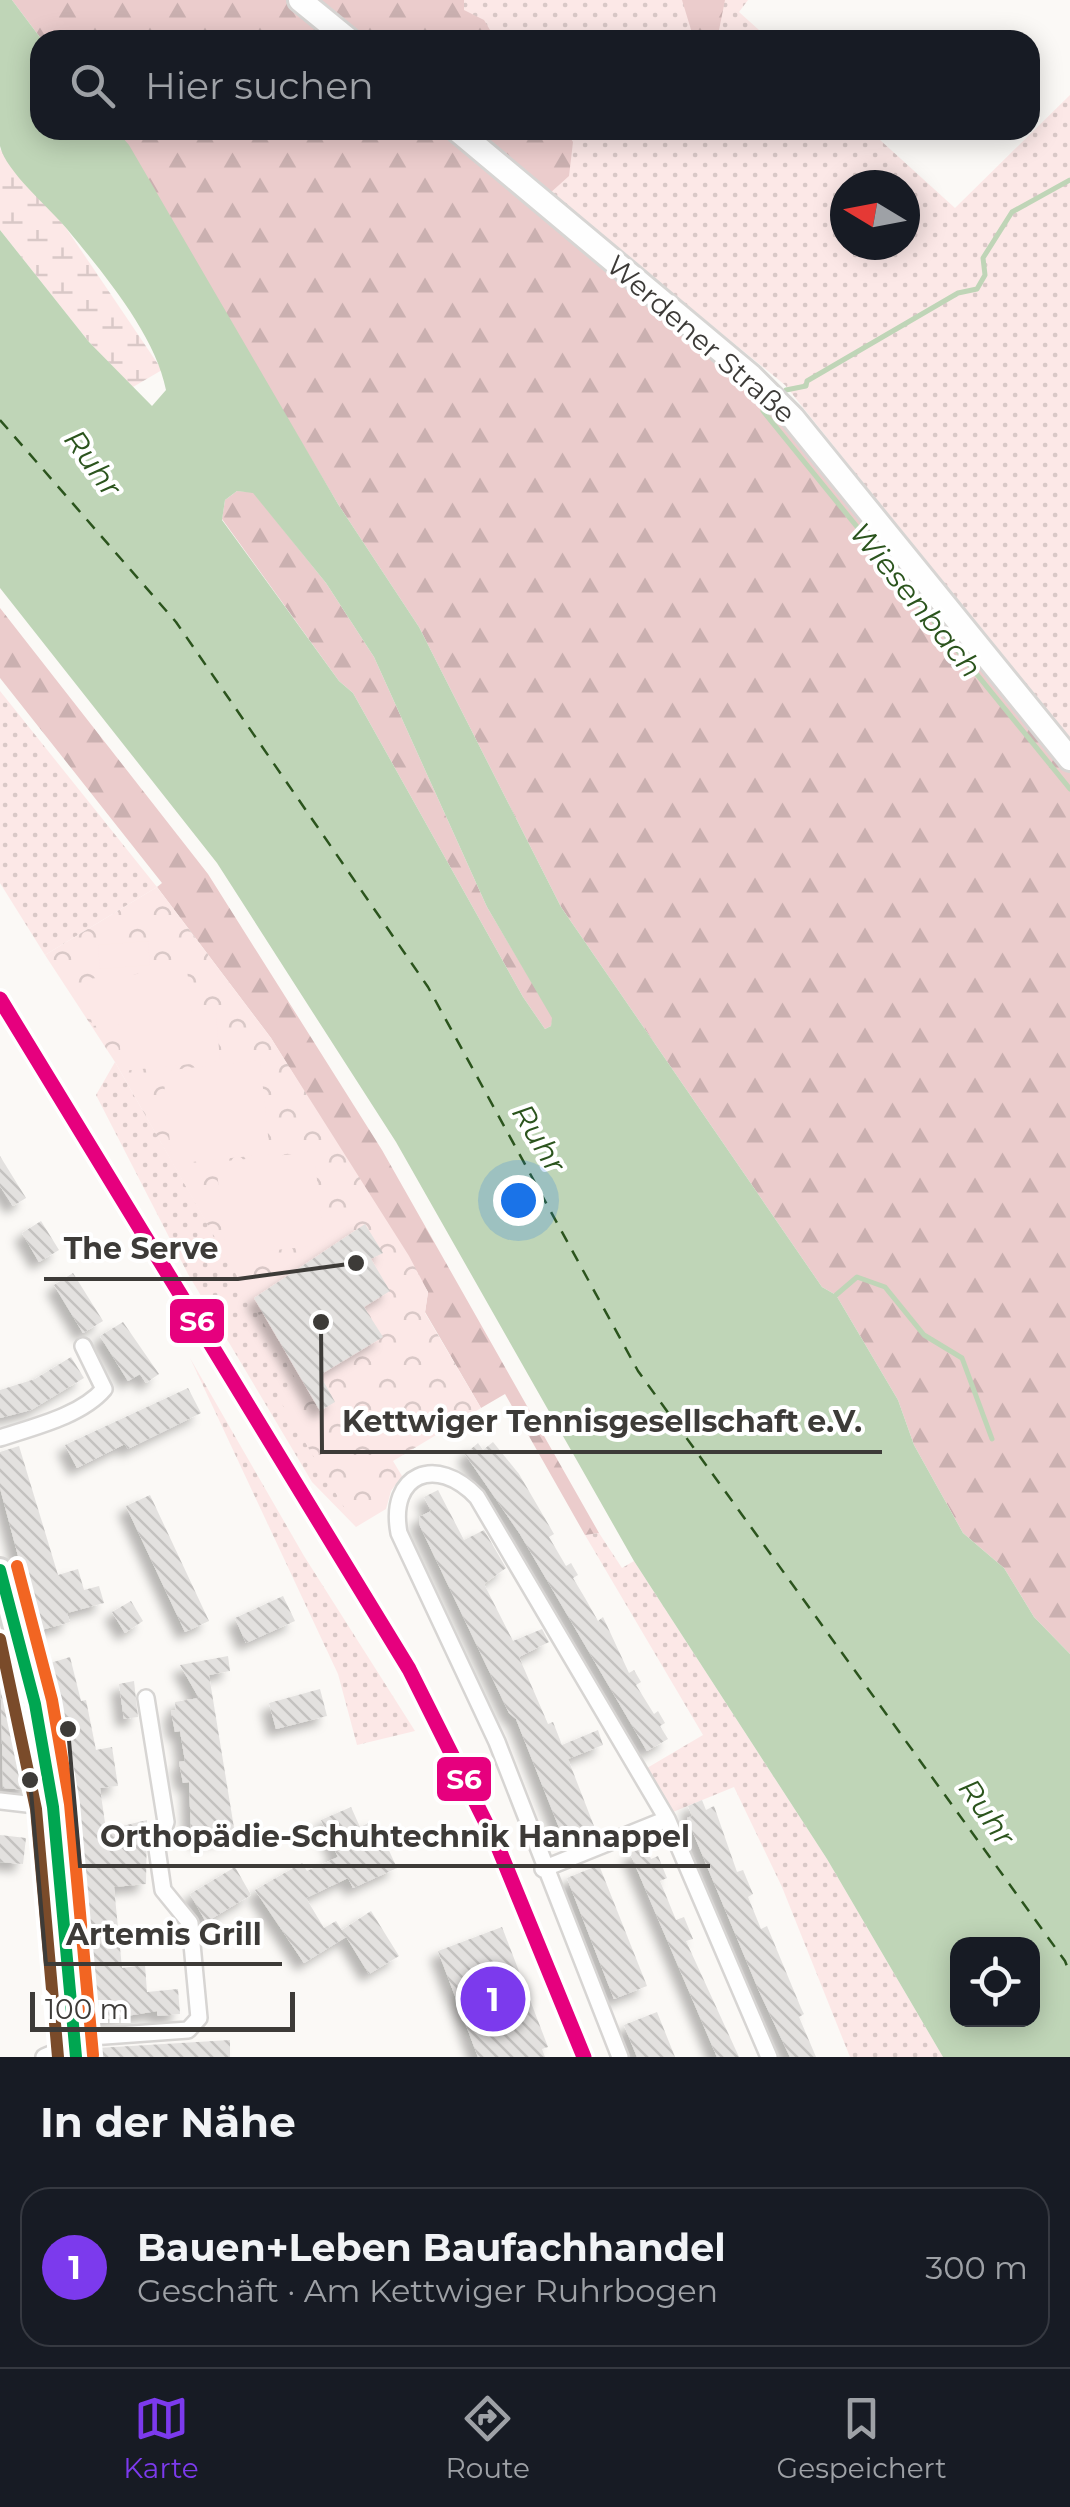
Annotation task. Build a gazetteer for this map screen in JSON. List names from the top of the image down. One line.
{"streets":{"main road":["Werdener Straße"]},"water":["Ruhr","Wiesenbach"],"places":["The Serve","Kettwiger Tennisgesellschaft e.V.","Orthopädie-Schuhtechnik Hannappel","Artemis Grill"],"lines":["transit line S6"],"scale_bar":"100 m","north":"left","page":{"search":"Hier suchen","pins":"1","scale":"100 m","heading":"In der Nähe","list":[{"mark":"1","name":"Bauen+Leben Baufachhandel","note":"Geschäft · Am Kettwiger Ruhrbogen","value":"300 m"}],"nav":["Karte","Route","Gespeichert"]}}
